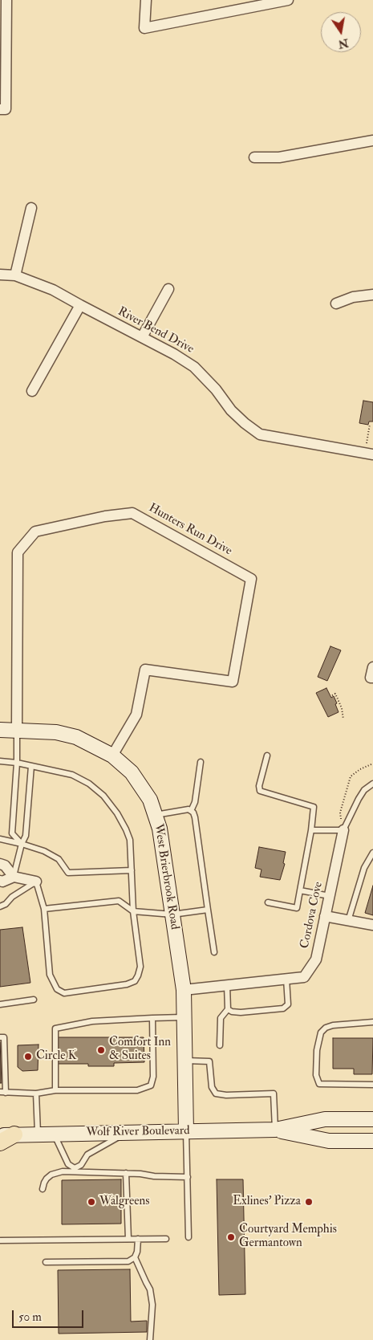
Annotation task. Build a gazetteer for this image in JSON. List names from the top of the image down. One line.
{"streets":{"street":["River Bend Drive","Hunters Run Drive","West Brierbrook Road","Cordova Cove","Wolf River Boulevard"]},"crossings":[["Hunters Run Drive","West Brierbrook Road"],["West Brierbrook Road","Cordova Cove"],["West Brierbrook Road","Wolf River Boulevard"]],"places":["Comfort Inn & Suites","Circle K","Walgreens","Exlines' Pizza","Courtyard Memphis Germantown"],"scale_bar":"50 m","north":"bottom"}
